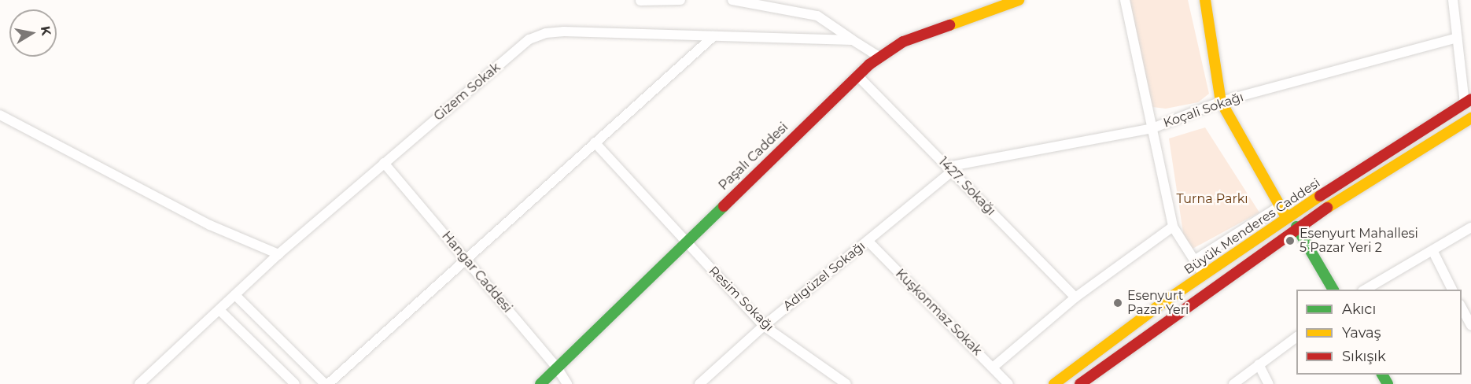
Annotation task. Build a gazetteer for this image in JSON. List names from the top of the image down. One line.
{"streets":{"street":["Gizem Sokak","Koçali Sokağı","Paşalı Caddesi","1427. Sokağı","Büyük Menderes Caddesi","Hangar Caddesi","Adıgüzel Sokağı","Resim Sokağı","Kuşkonmaz Sokak"]},"crossings":[["Gizem Sokak","Hangar Caddesi"],["Koçali Sokağı","1427. Sokağı"],["Koçali Sokağı","Adıgüzel Sokağı"],["Paşalı Caddesi","1427. Sokağı"],["Paşalı Caddesi","Hangar Caddesi"],["Paşalı Caddesi","Resim Sokağı"],["1427. Sokağı","Adıgüzel Sokağı"],["Adıgüzel Sokağı","Resim Sokağı"],["Adıgüzel Sokağı","Kuşkonmaz Sokak"]],"parks":["Turna Parkı"],"places":["Esenyurt Mahallesi 5 Pazar Yeri 2","Esenyurt Pazar Yeri"],"legend":["Akıcı","Yavaş","Sıkışık"],"north":"right"}
